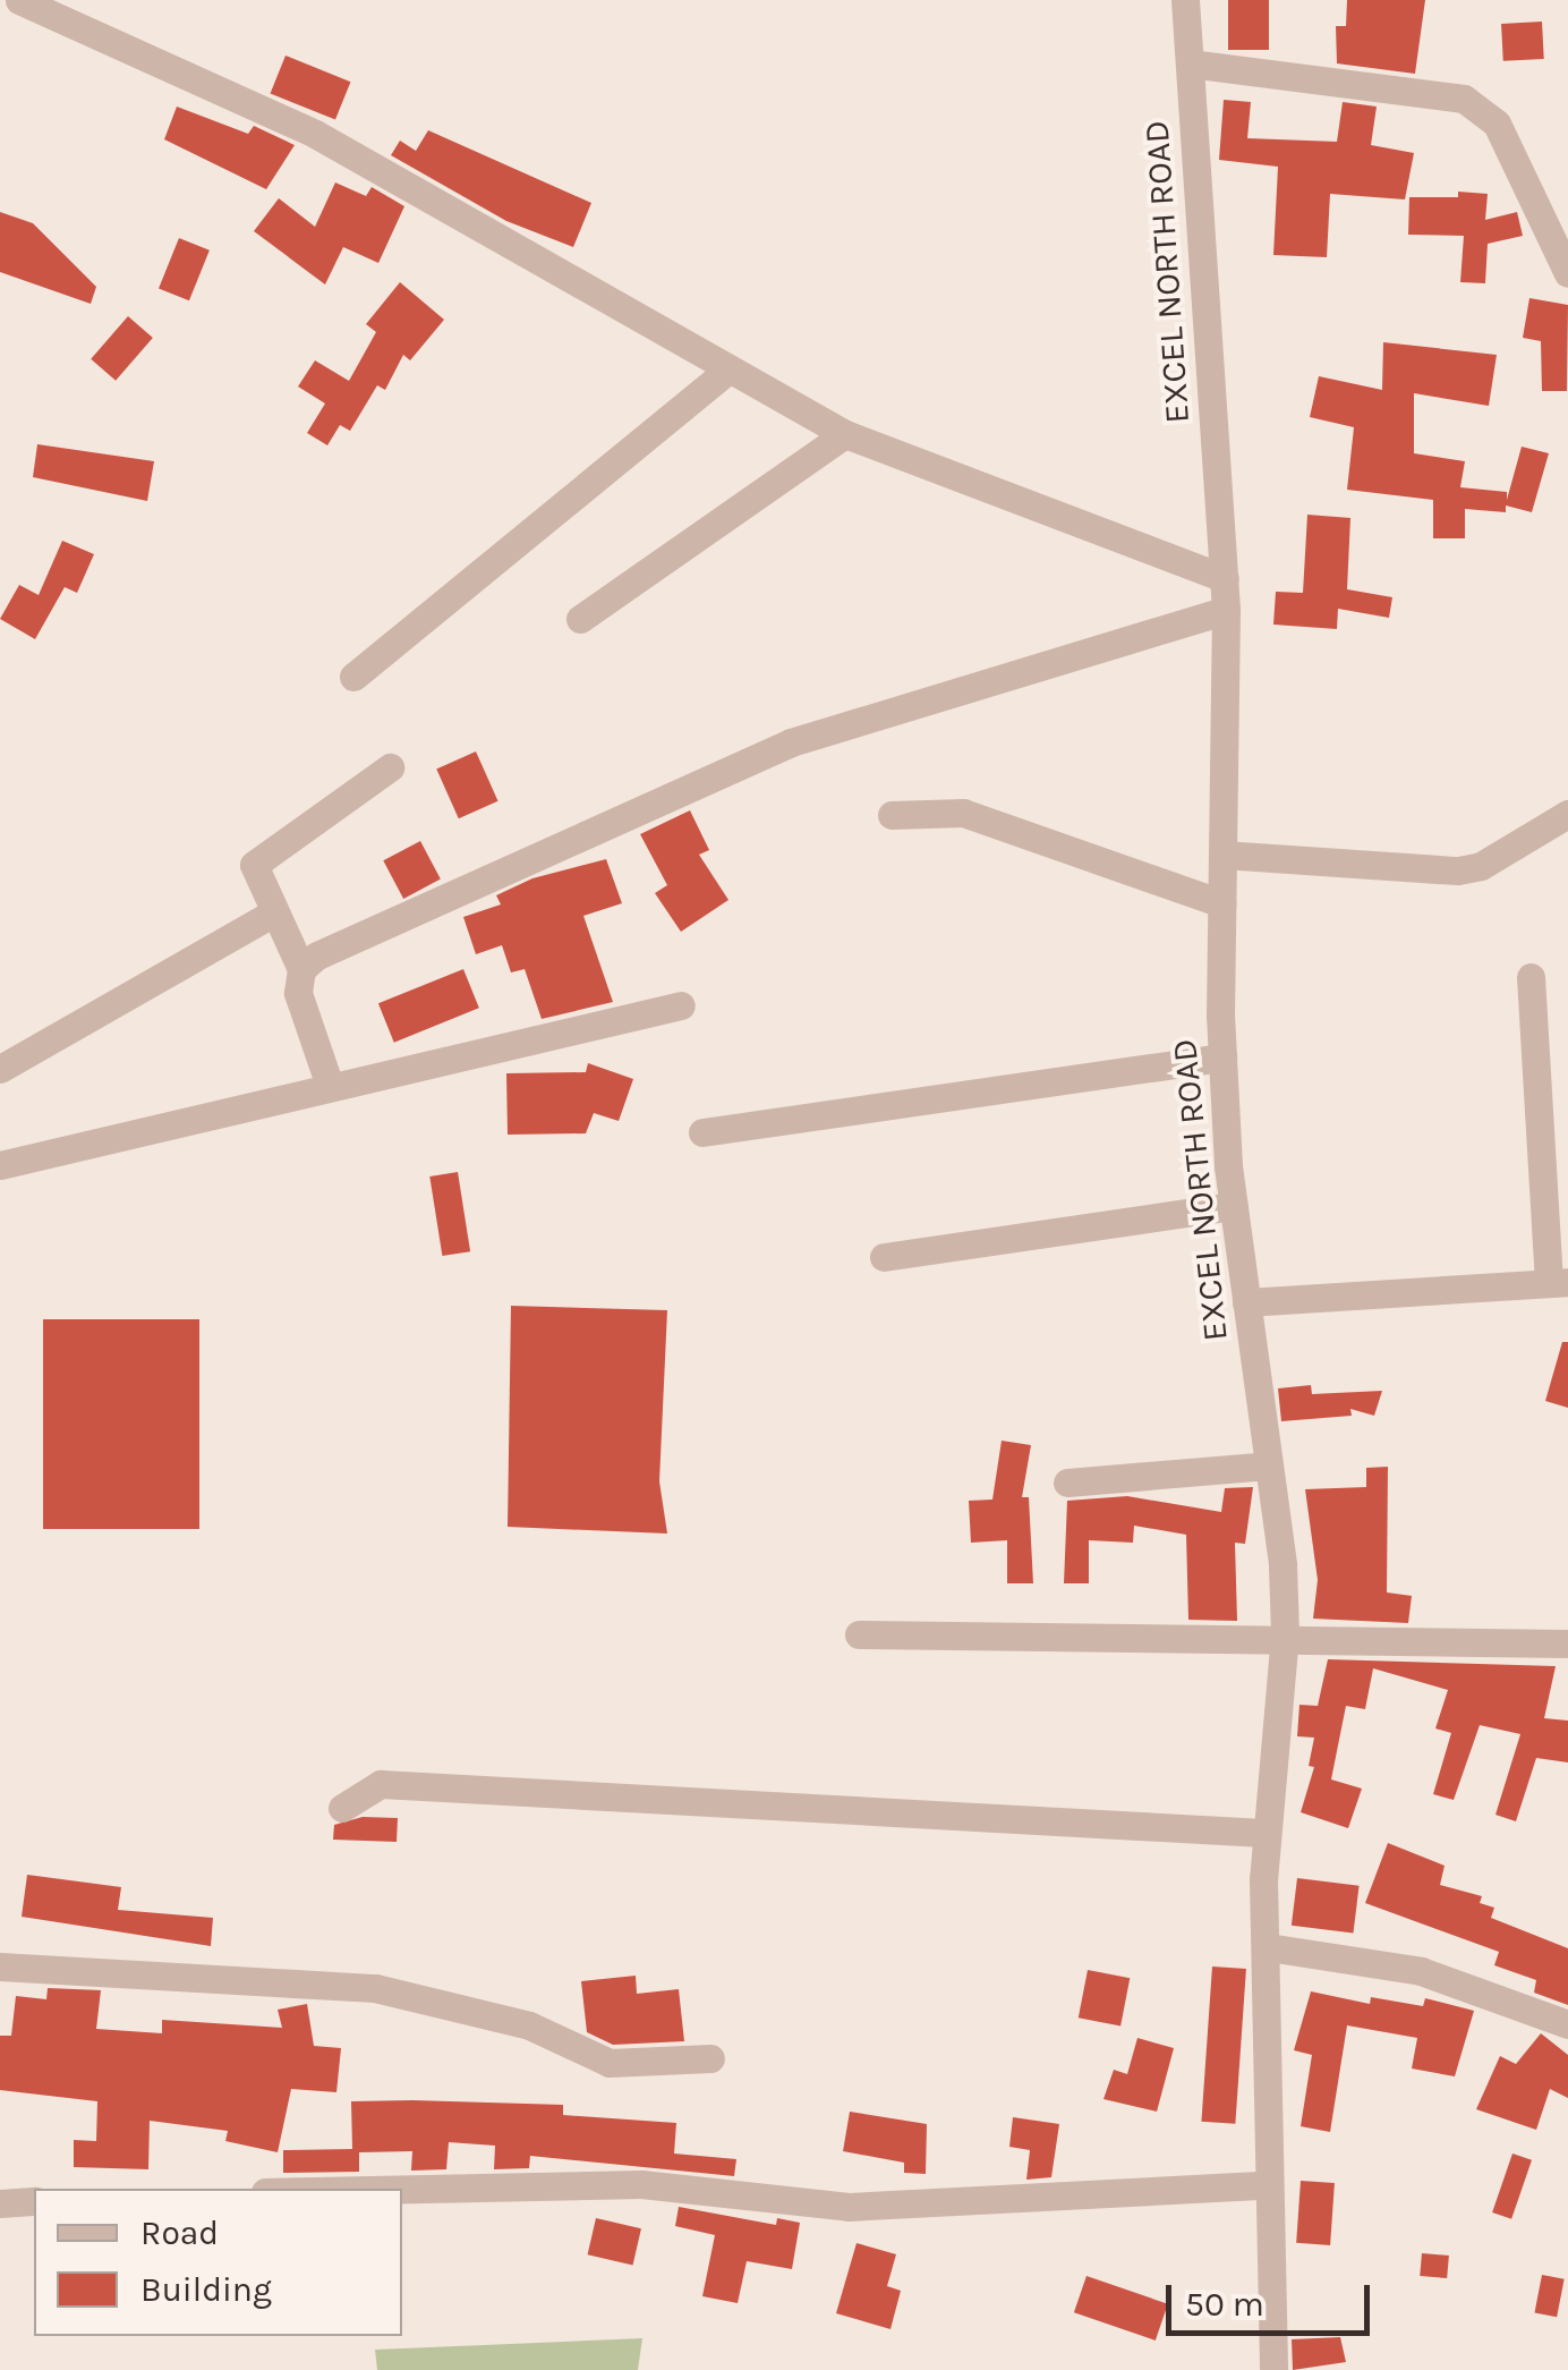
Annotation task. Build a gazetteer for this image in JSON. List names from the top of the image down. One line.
{"streets":{"street":["EXCEL NORTH ROAD"]},"legend":["Road","Building"],"scale_bar":"50 m"}
